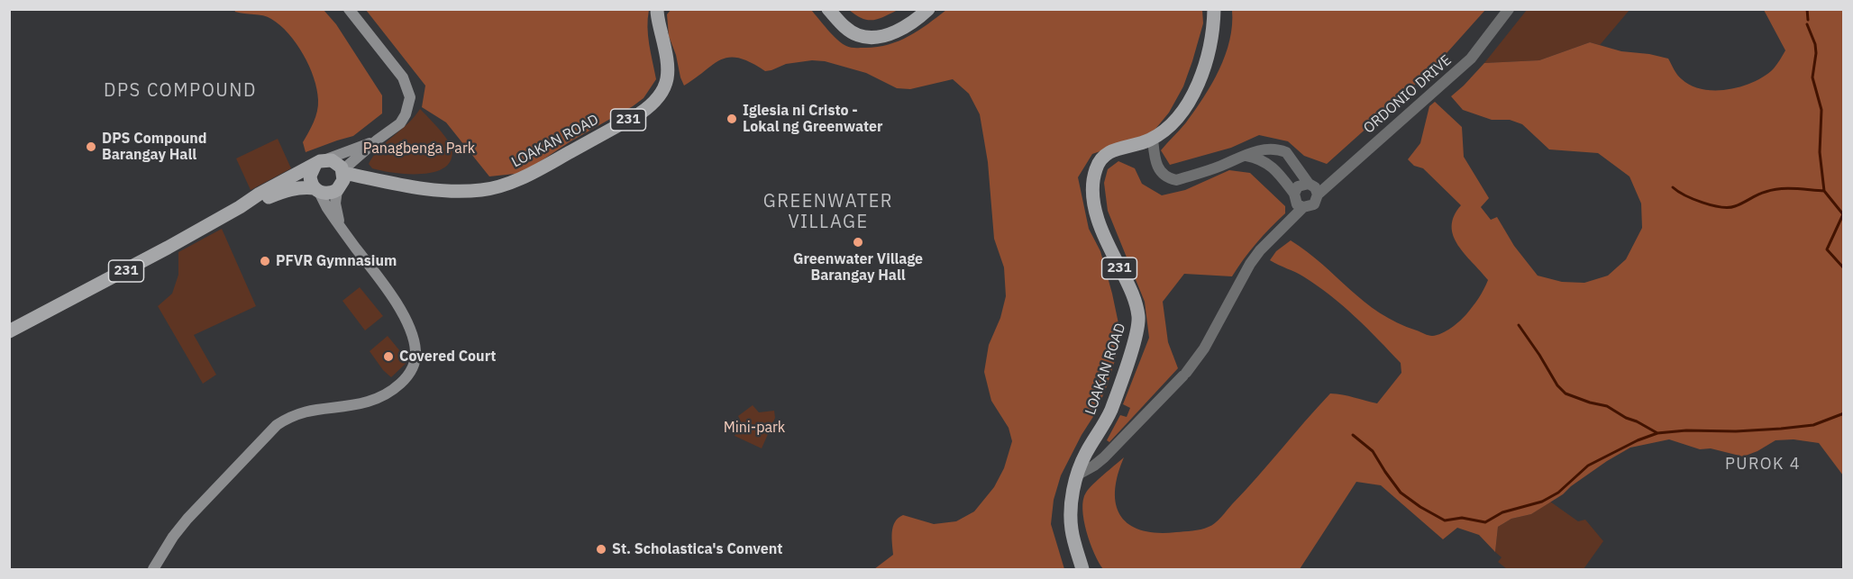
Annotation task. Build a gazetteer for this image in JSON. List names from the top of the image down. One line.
{"streets":{"main road":["231","LOAKAN ROAD"],"street":["ORDONIO DRIVE"]},"crossings":[["ORDONIO DRIVE","LOAKAN ROAD"],["231","LOAKAN ROAD"]],"districts":["DPS COMPOUND","GREENWATER VILLAGE","PUROK 4"],"parks":["Panagbenga Park","Mini-park"],"places":["Iglesia ni Cristo - Lokal ng Greenwater","DPS Compound Barangay Hall","Greenwater Village Barangay Hall","PFVR Gymnasium","Covered Court","St. Scholastica's Convent"]}
